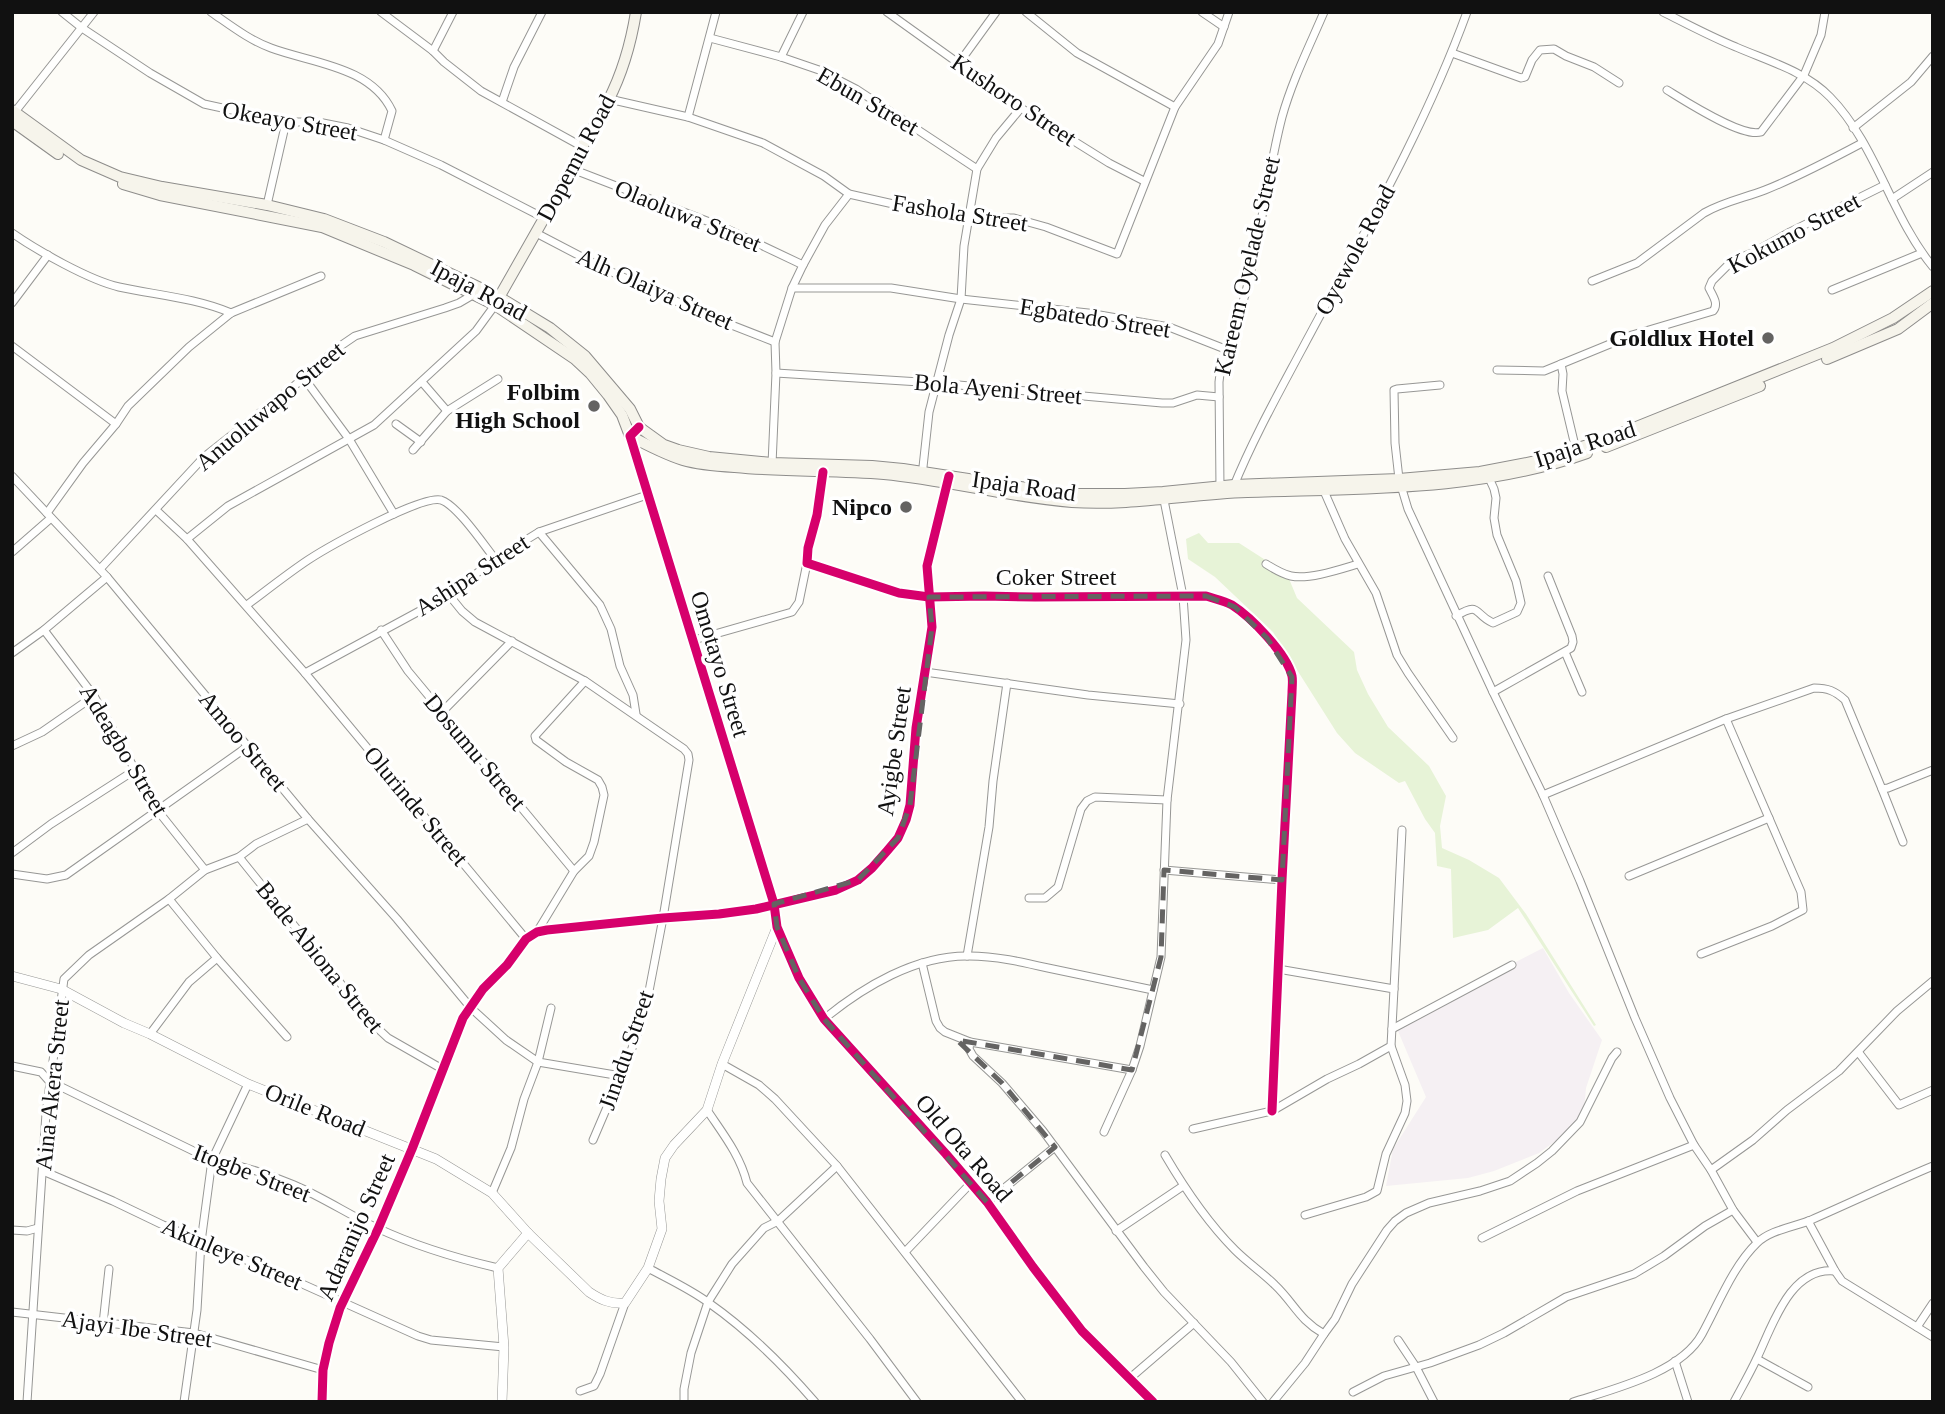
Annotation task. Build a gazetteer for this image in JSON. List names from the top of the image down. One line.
{"streets":{"main road":["Dopemu Road","Ipaja Road"],"street":["Kushoro Street","Ebun Street","Okeayo Street","Fashola Street","Olaoluwa Street","Kokumo Street","Oyewole Road","Kareem Oyelade Street","Alh Olaiya Street","Egbatedo Street","Bola Ayeni Street","Anuoluwapo Street","Ashipa Street","Coker Street","Omotayo Street","Amoo Street","Adeagbo Street","Ayigbe Street","Dosumu Street","Olurinde Street","Bade Abiona Street","Jinadu Street","Aina Akera Street","Orile Road","Old Ota Road","Itogbe Street","Adaranijo Street","Akinleye Street","Ajayi Ibe Street"]},"crossings":[["Kushoro Street","Fashola Street"],["Okeayo Street","Dopemu Road"],["Dopemu Road","Fashola Street"],["Dopemu Road","Olaoluwa Street"],["Dopemu Road","Alh Olaiya Street"],["Dopemu Road","Ipaja Road"],["Oyewole Road","Kareem Oyelade Street"],["Oyewole Road","Ipaja Road"],["Kareem Oyelade Street","Ipaja Road"],["Kareem Oyelade Street","Egbatedo Street"],["Kareem Oyelade Street","Bola Ayeni Street"],["Ipaja Road","Anuoluwapo Street"],["Ipaja Road","Omotayo Street"],["Ipaja Road","Ayigbe Street"],["Anuoluwapo Street","Amoo Street"],["Anuoluwapo Street","Olurinde Street"],["Ashipa Street","Omotayo Street"],["Ashipa Street","Dosumu Street"],["Ashipa Street","Olurinde Street"],["Coker Street","Ayigbe Street"],["Omotayo Street","Ayigbe Street"],["Omotayo Street","Old Ota Road"],["Amoo Street","Aina Akera Street"],["Amoo Street","Adaranijo Street"],["Adeagbo Street","Aina Akera Street"],["Ayigbe Street","Jinadu Street"],["Ayigbe Street","Old Ota Road"],["Olurinde Street","Adaranijo Street"],["Bade Abiona Street","Aina Akera Street"],["Bade Abiona Street","Adaranijo Street"],["Aina Akera Street","Orile Road"],["Aina Akera Street","Itogbe Street"],["Aina Akera Street","Akinleye Street"],["Aina Akera Street","Ajayi Ibe Street"],["Orile Road","Adaranijo Street"],["Itogbe Street","Adaranijo Street"],["Adaranijo Street","Akinleye Street"],["Adaranijo Street","Ajayi Ibe Street"]],"places":["Goldlux Hotel","Folbim High School","Nipco"]}
